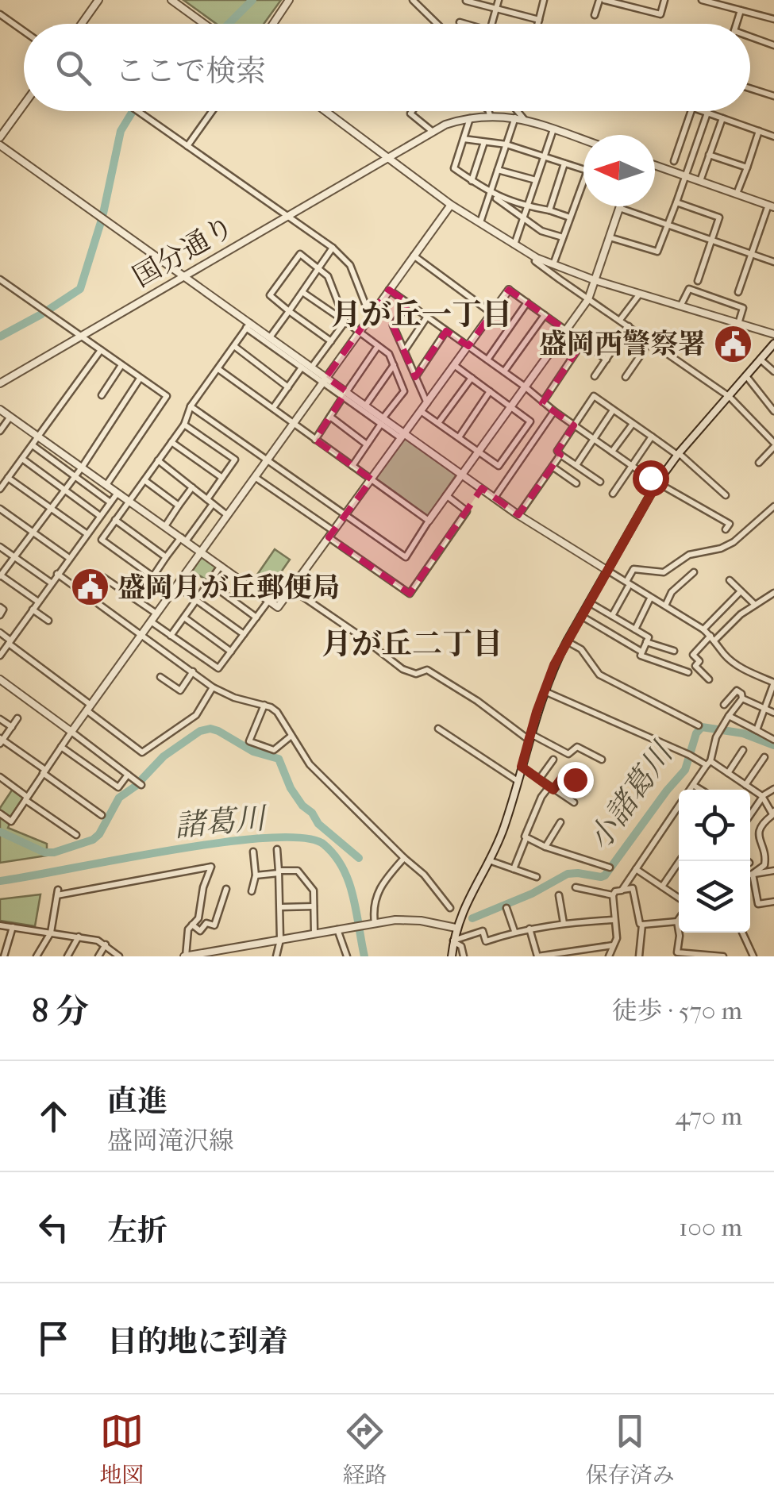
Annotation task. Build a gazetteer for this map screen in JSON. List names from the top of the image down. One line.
{"streets":{"street":["国分通り"]},"districts":["月が丘一丁目","月が丘二丁目"],"water":["小諸葛川","諸葛川"],"places":{"public building":["盛岡西警察署","盛岡月が丘郵便局"]},"north":"left","page":{"search":"ここで検索","heading":["8 分","徒歩 · 570 m"],"list":[["直進","盛岡滝沢線","470 m"],["左折","100 m"],"目的地に到着"],"nav":["地図","経路","保存済み"]}}
